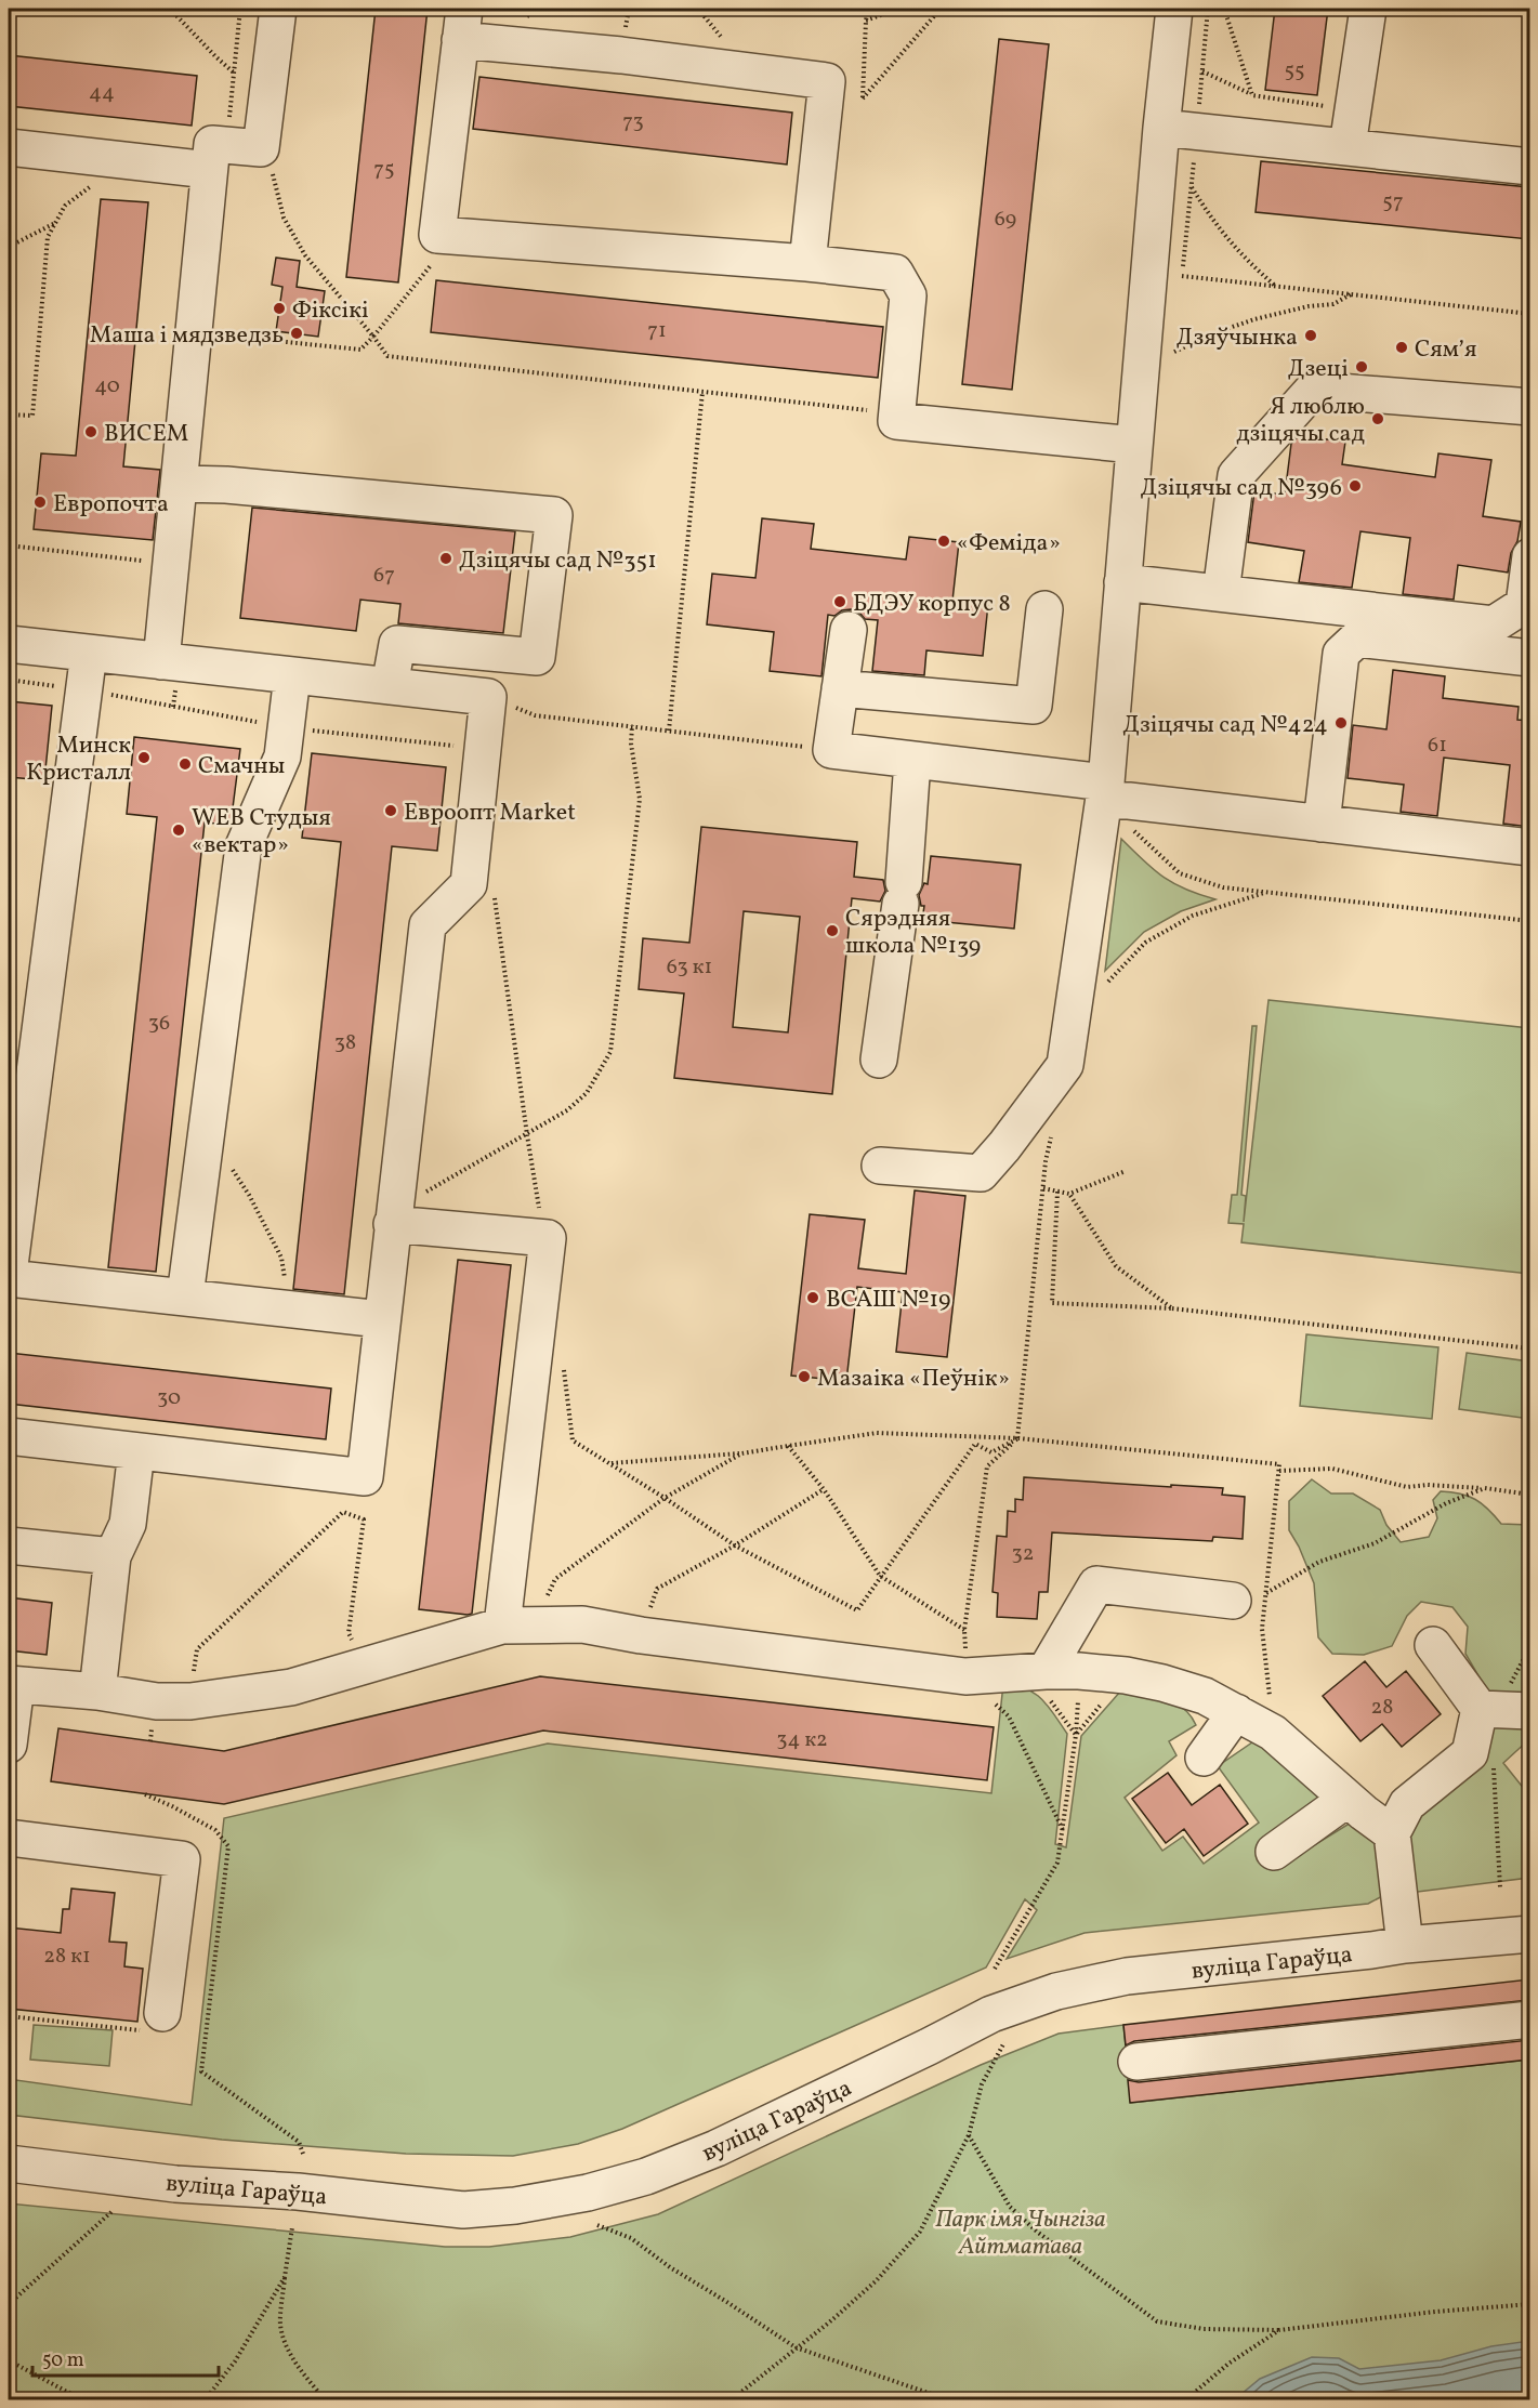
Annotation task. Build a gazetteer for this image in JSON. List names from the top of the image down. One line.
{"streets":{"street":["вуліца Гараўца"]},"parks":["Парк імя Чынгіза Айтматава"],"places":["Фіксікі","Маша і мядзведзь","Дзяўчынка","Сямʼя","Дзеці","Я люблю дзіцячы сад","ВИСЕМ","Дзіцячы сад №396","Европочта","«Феміда»","Дзіцячы сад №351","БДЭУ корпус 8","Дзіцячы сад №424","Минск Кристалл","Смачны","Евроопт Market","WEB Студыя «вектар»","Сярэдняя школа №139","ВСАШ №19","Мазаіка «Пеўнік»"],"house_numbers":["55","44","73","75","57","69","71","40","67","61","63 к1","36","38","30","32","28","34 к2","28 к1"],"scale_bar":"50 m"}
